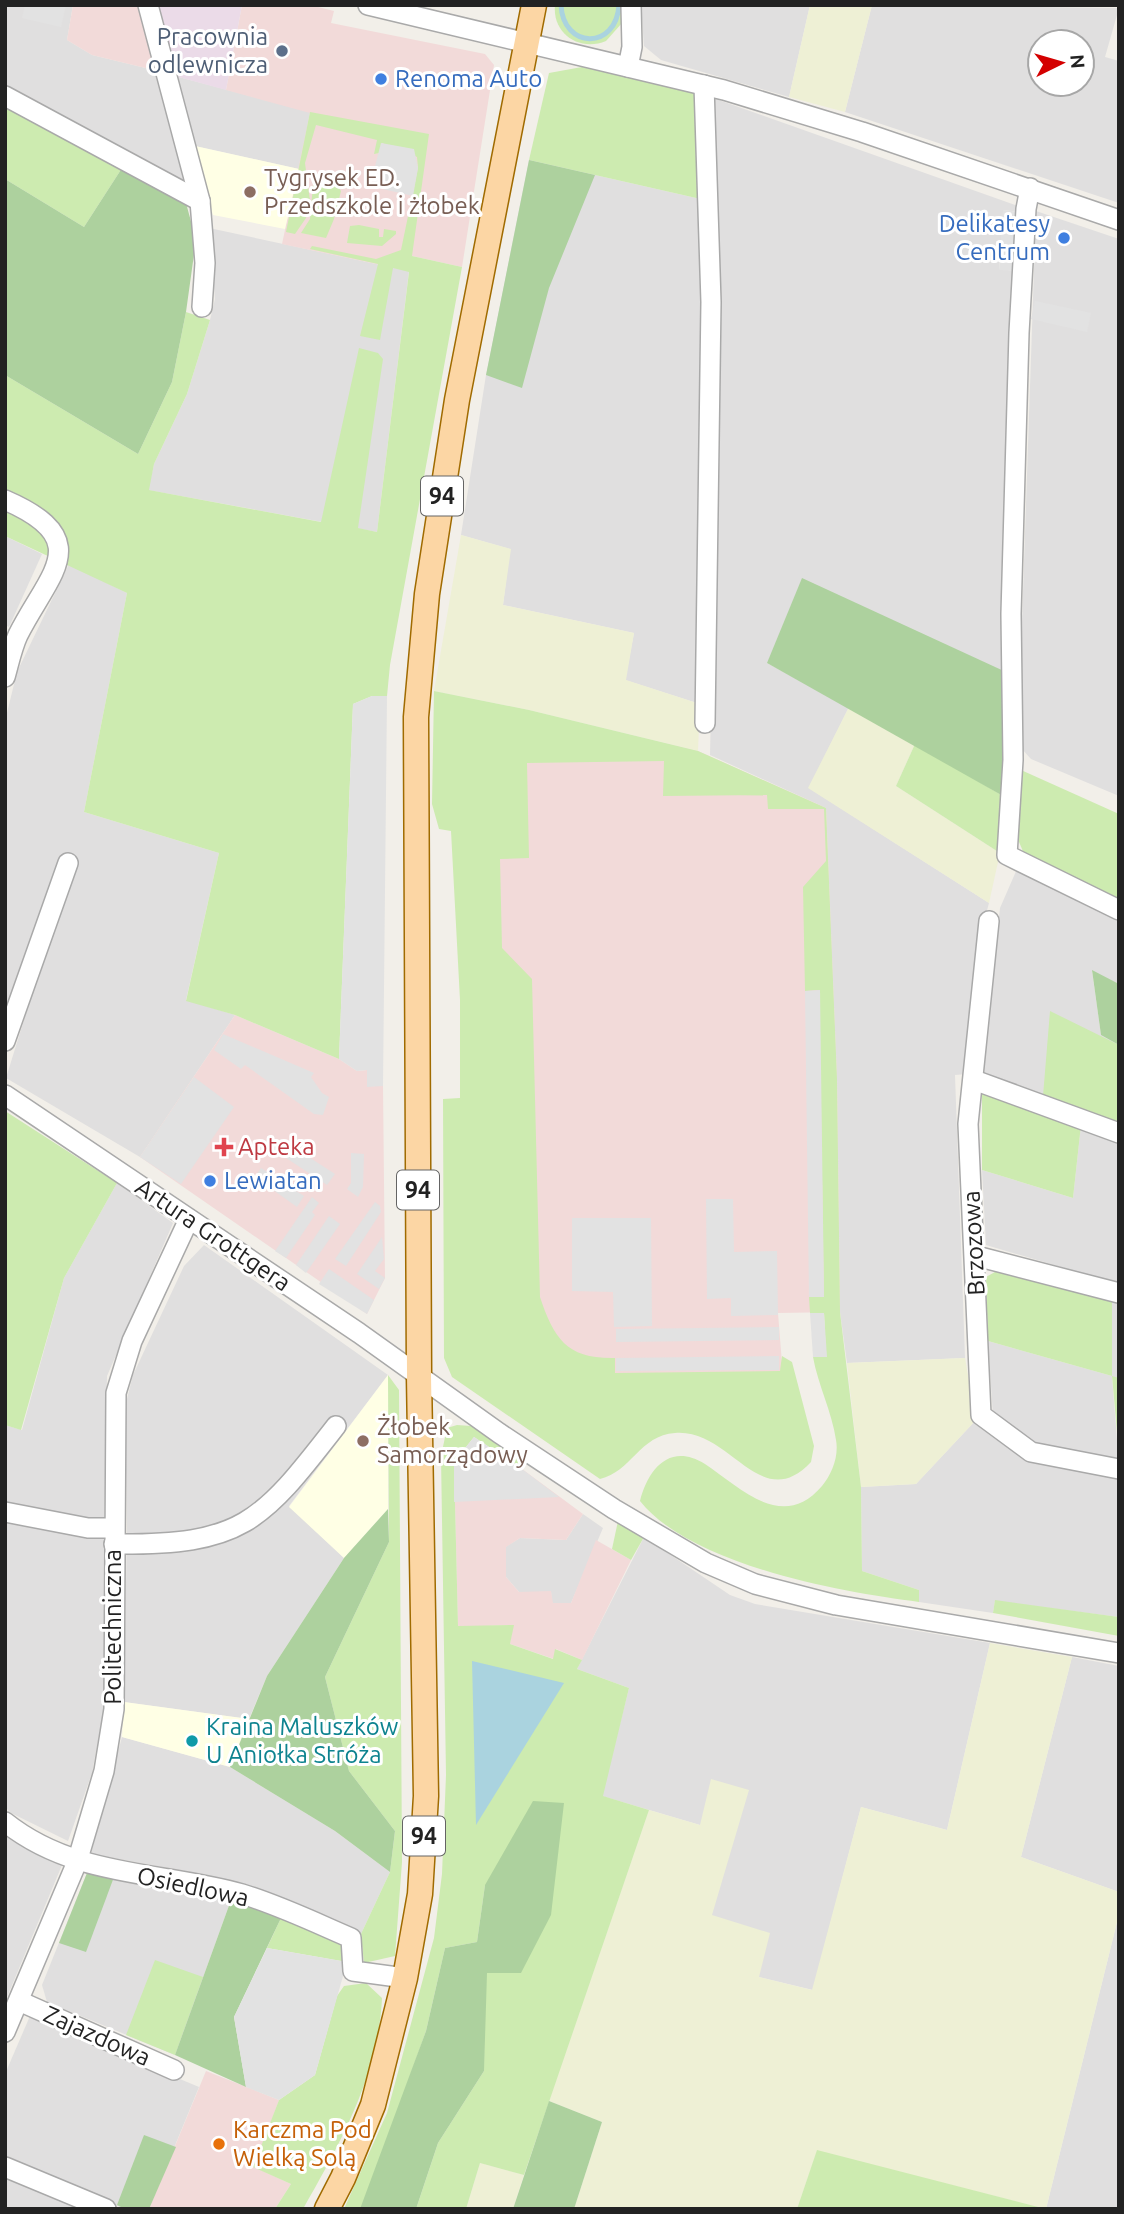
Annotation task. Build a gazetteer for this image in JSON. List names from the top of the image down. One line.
{"streets":{"main road":["94"],"street":["Artura Grottgera","Brzozowa","Politechniczna","Osiedlowa","Zajazdowa"]},"crossings":[["94","Artura Grottgera"],["94","Osiedlowa"],["Artura Grottgera","Politechniczna"],["Politechniczna","Osiedlowa"],["Politechniczna","Zajazdowa"]],"places":{"other":["Pracownia odlewnicza","Renoma Auto","Tygrysek ED. Przedszkole i żłobek","Delikatesy Centrum","Lewiatan","Żłobek Samorządowy","Kraina Maluszków U Aniołka Stróża","Karczma Pod Wielką Solą"],"health":["Apteka"]},"north":"right"}
